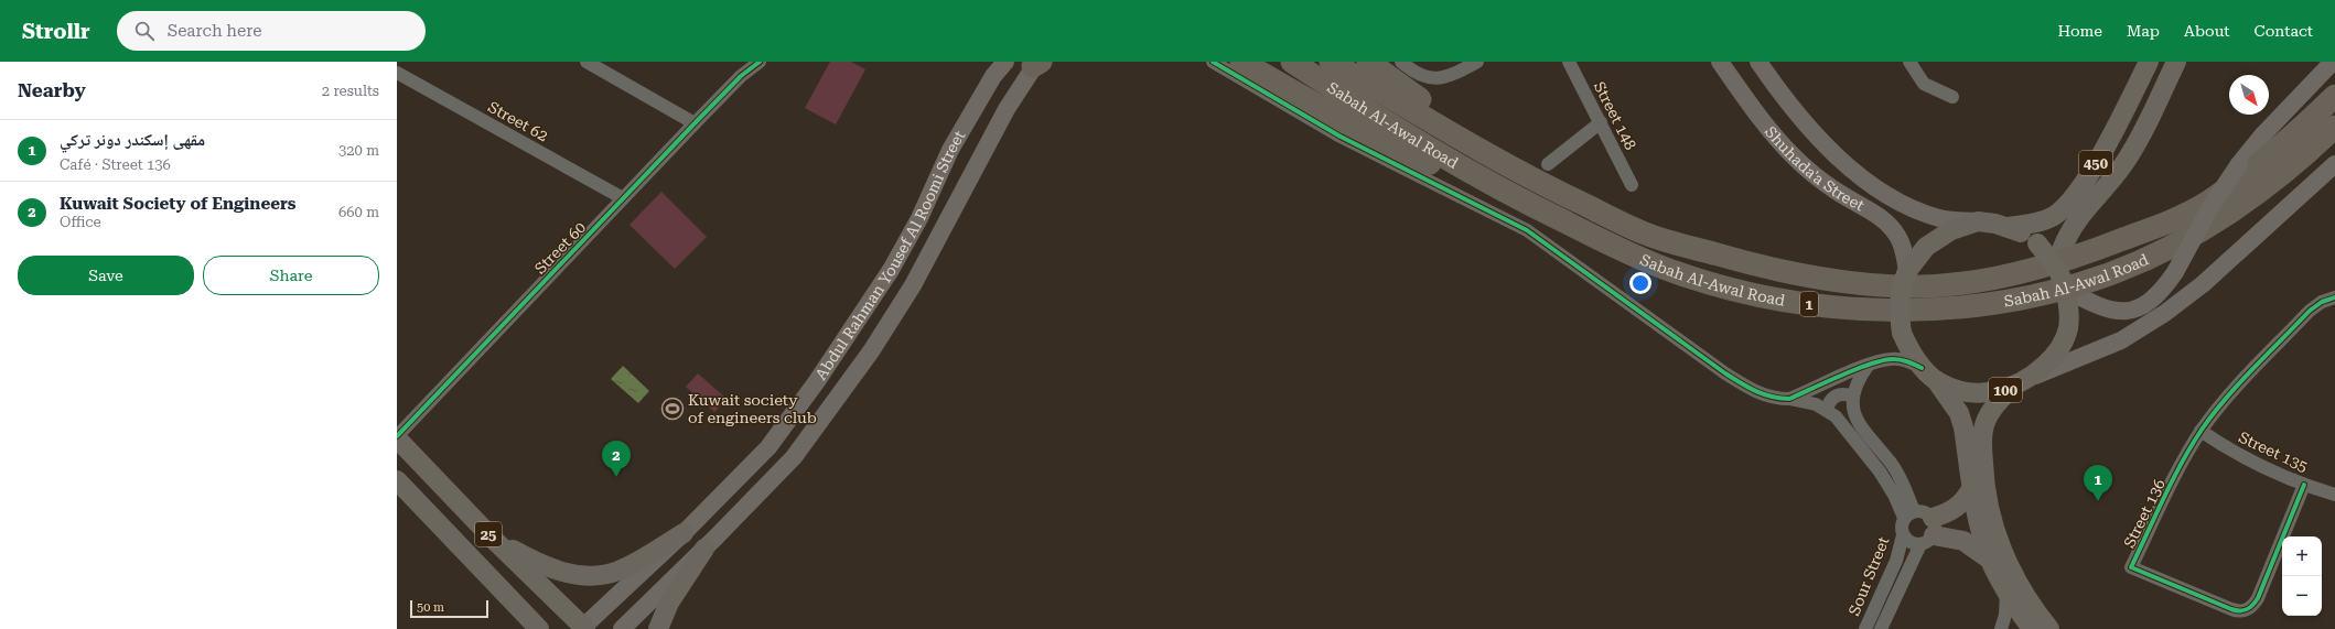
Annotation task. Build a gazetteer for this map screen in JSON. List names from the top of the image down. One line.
{"streets":{"highway":["Sabah Al-Awal Road","1"],"main road":["450","Shuhada'a Street","Abdul Rahman Yousef Al Roomi Street","100","25"],"street":["Street 148","Street 62","Street 60","Street 135","Street 136","Sour Street"]},"crossings":[["Street 62","Street 60"],["Sabah Al-Awal Road","100"],["450","100"],["Shuhada'a Street","100"],["Street 60","25"],["Abdul Rahman Yousef Al Roomi Street","25"],["Street 135","Street 136"]],"places":{"sports":["Kuwait society of engineers club"]},"scale_bar":"50 m","north":"bottom right","page":{"header":"Strollr","search":"Search here","nav":["Home","Map","About","Contact"],"heading":["Nearby","2 results"],"list":[{"mark":"1","name":"مقهى إسكندر دونر تركي","note":"Café · Street 136","value":"320 m"},{"mark":"2","name":"Kuwait Society of Engineers","note":"Office","value":"660 m"}],"buttons":["Save","Share"],"pins":["2","1"],"map_buttons":["+","−"],"scale":"50 m"}}
